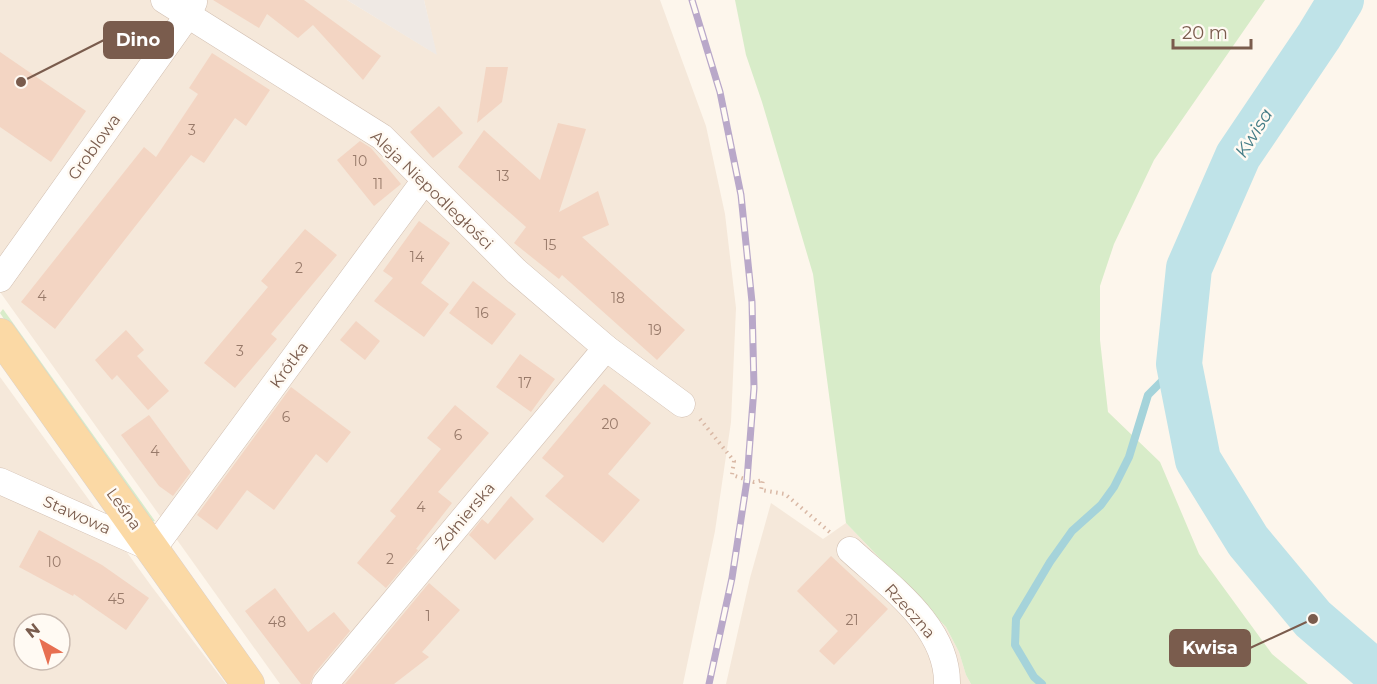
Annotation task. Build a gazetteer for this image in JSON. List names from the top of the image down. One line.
{"streets":{"main road":["Leśna"],"street":["Groblowa","Aleja Niepodległości","Krótka","Stawowa","Żołnierska","Rzeczna"]},"crossings":[["Groblowa","Aleja Niepodległości"],["Aleja Niepodległości","Krótka"],["Aleja Niepodległości","Żołnierska"],["Krótka","Leśna"],["Krótka","Stawowa"],["Leśna","Stawowa"]],"water":["Kwisa"],"places":["Dino","Kwisa"],"house_numbers":["3","10","13","11","15","14","2","4","18","16","19","3","17","6","20","6","4","4","2","10","45","1","21","48"],"scale_bar":"20 m","north":"top left"}
